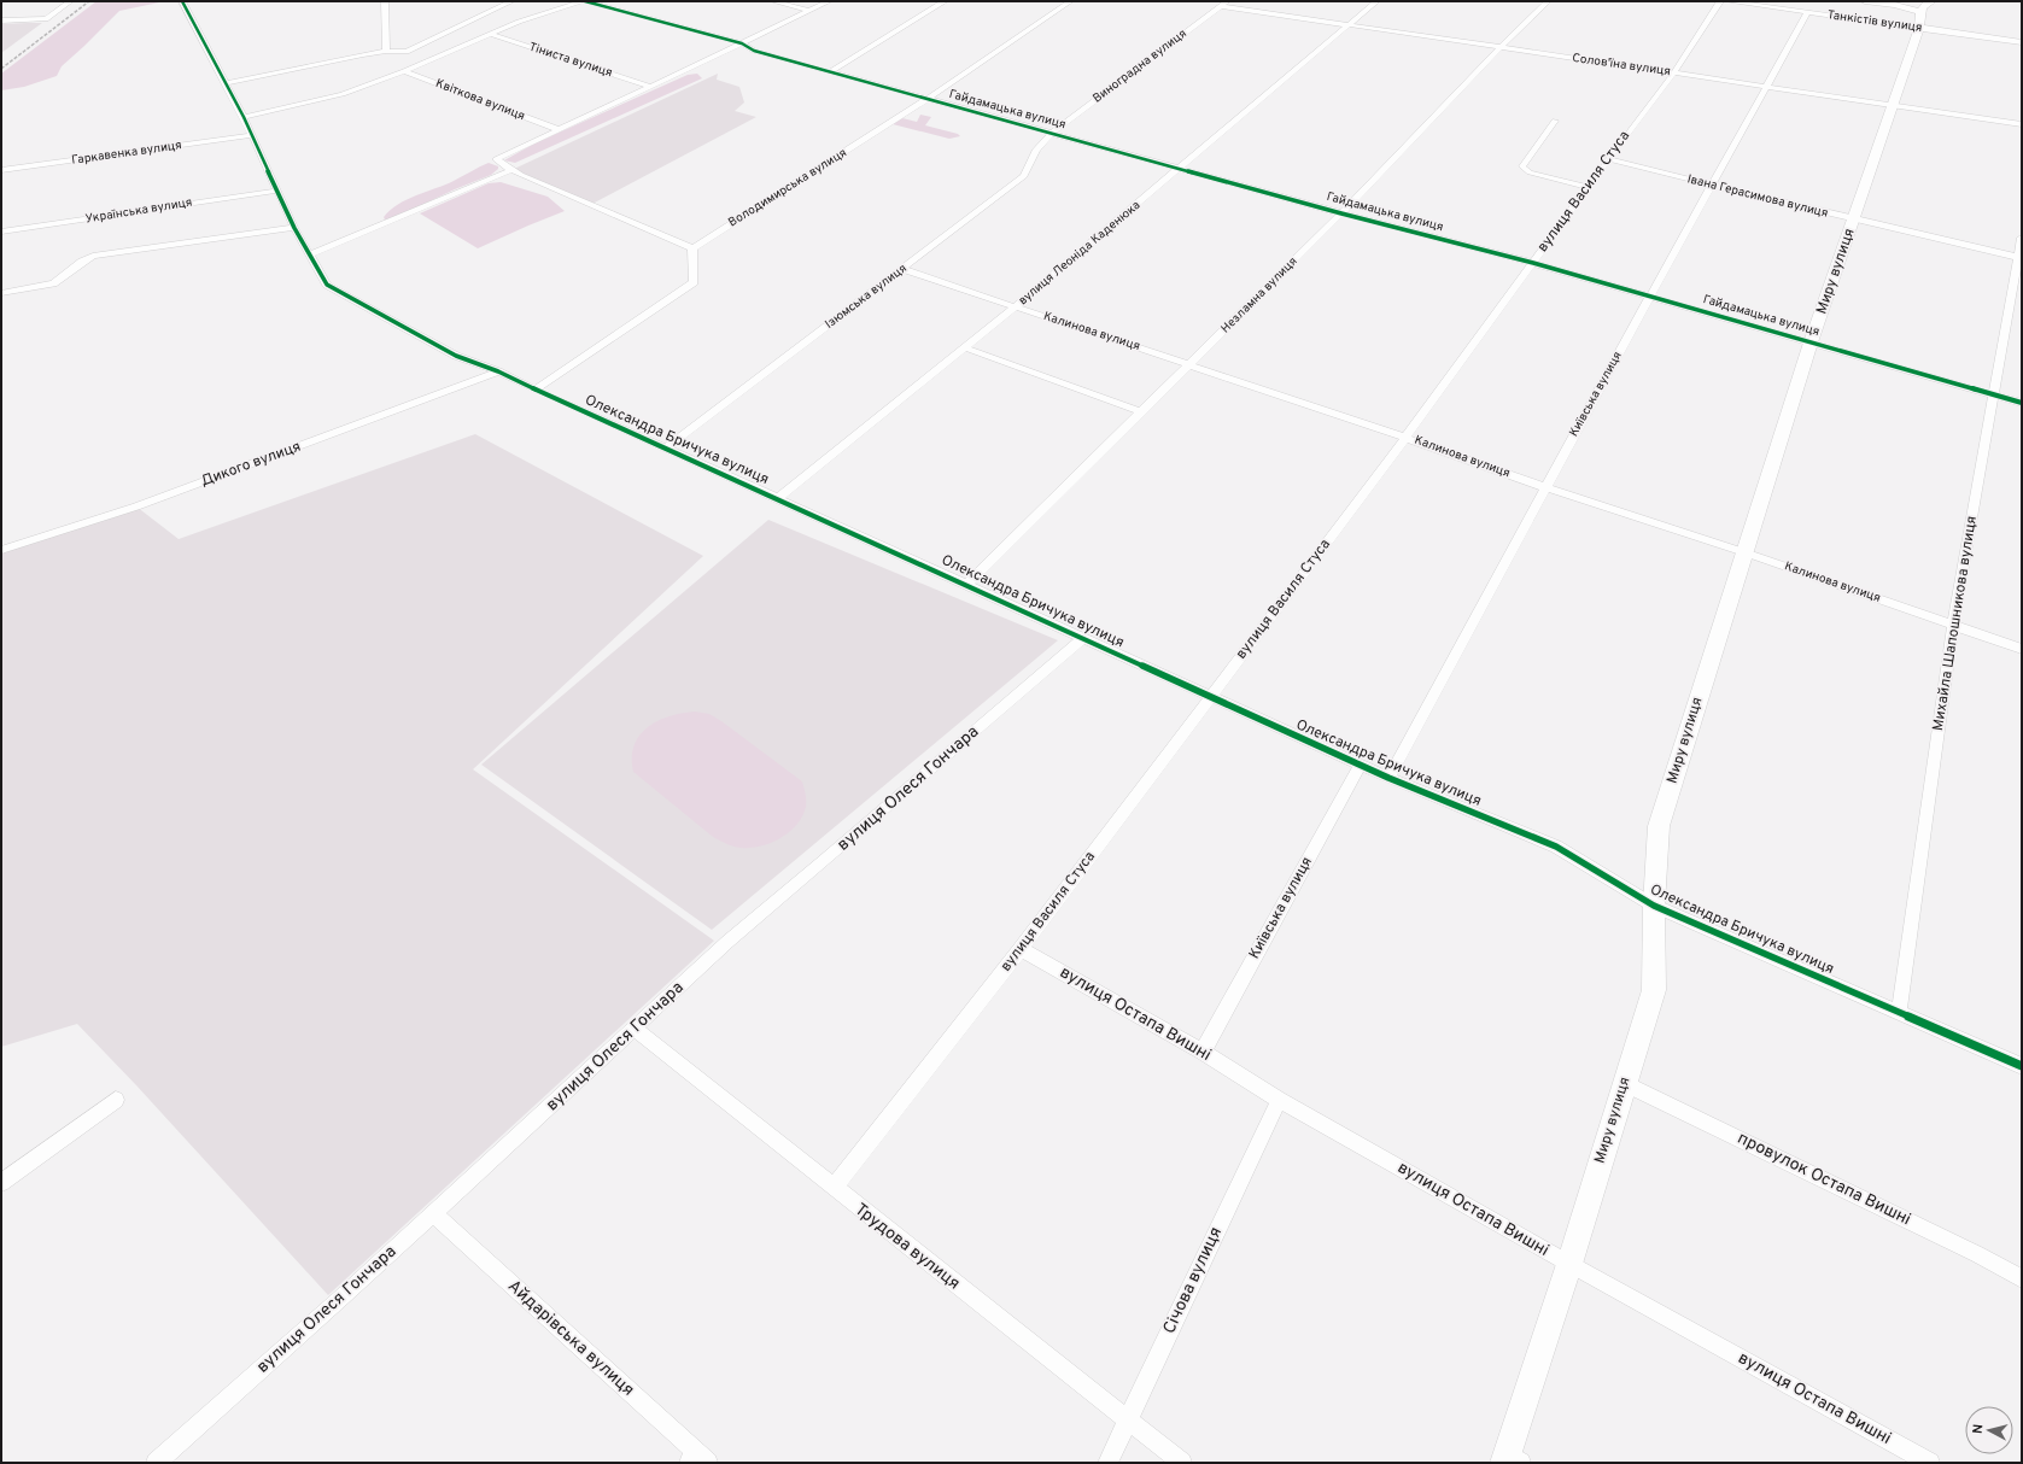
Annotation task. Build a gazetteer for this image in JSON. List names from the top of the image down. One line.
{"streets":{"main road":["Танкістів вулиця","Миру вулиця"],"street":["Тіниста вулиця","Солов'їна вулиця","Виноградна вулиця","Квіткова вулиця","Гайдамацька вулиця","Гаркавенка вулиця","Володимирська вулиця","вулиця Василя Стуса","Івана Герасимова вулиця","Українська вулиця","вулиця Леоніда Каденюка","Незламна вулиця","Ізюмська вулиця","Калинова вулиця","Київська вулиця","Олександра Бричука вулиця","Дикого вулиця","Михайла Шапошникова вулиця","вулиця Олеся Гончара","вулиця Остапа Вишні","провулок Остапа Вишні","Трудова вулиця","Січова вулиця","Айдарівська вулиця"]},"crossings":[["Танкістів вулиця","Миру вулиця"],["Танкістів вулиця","Київська вулиця"],["Солов'їна вулиця","Виноградна вулиця"],["Солов'їна вулиця","вулиця Василя Стуса"],["Солов'їна вулиця","вулиця Леоніда Каденюка"],["Солов'їна вулиця","Миру вулиця"],["Солов'їна вулиця","Незламна вулиця"],["Солов'їна вулиця","Київська вулиця"],["Виноградна вулиця","Гайдамацька вулиця"],["Виноградна вулиця","Ізюмська вулиця"],["Гайдамацька вулиця","Володимирська вулиця"],["Гайдамацька вулиця","вулиця Василя Стуса"],["Гайдамацька вулиця","вулиця Леоніда Каденюка"],["Гайдамацька вулиця","Миру вулиця"],["Гайдамацька вулиця","Незламна вулиця"],["Гайдамацька вулиця","Ізюмська вулиця"],["Гайдамацька вулиця","Київська вулиця"],["Гайдамацька вулиця","Михайла Шапошникова вулиця"],["Гаркавенка вулиця","Олександра Бричука вулиця"],["вулиця Василя Стуса","Івана Герасимова вулиця"],["вулиця Василя Стуса","Калинова вулиця"],["вулиця Василя Стуса","Олександра Бричука вулиця"],["вулиця Василя Стуса","вулиця Остапа Вишні"],["вулиця Василя Стуса","Трудова вулиця"],["Івана Герасимова вулиця","Миру вулиця"],["Івана Герасимова вулиця","Київська вулиця"],["Івана Герасимова вулиця","Михайла Шапошникова вулиця"],["Українська вулиця","Олександра Бричука вулиця"],["вулиця Леоніда Каденюка","Калинова вулиця"],["вулиця Леоніда Каденюка","Олександра Бричука вулиця"],["Миру вулиця","Калинова вулиця"],["Миру вулиця","Олександра Бричука вулиця"],["Миру вулиця","вулиця Остапа Вишні"],["Миру вулиця","провулок Остапа Вишні"],["Незламна вулиця","Калинова вулиця"],["Незламна вулиця","Олександра Бричука вулиця"],["Ізюмська вулиця","Калинова вулиця"],["Ізюмська вулиця","Олександра Бричука вулиця"],["Калинова вулиця","Київська вулиця"],["Калинова вулиця","Михайла Шапошникова вулиця"],["Київська вулиця","Олександра Бричука вулиця"],["Київська вулиця","вулиця Остапа Вишні"],["Олександра Бричука вулиця","Дикого вулиця"],["Олександра Бричука вулиця","Михайла Шапошникова вулиця"],["Олександра Бричука вулиця","вулиця Олеся Гончара"],["вулиця Олеся Гончара","Трудова вулиця"],["вулиця Олеся Гончара","Айдарівська вулиця"],["вулиця Остапа Вишні","Січова вулиця"],["Трудова вулиця","Січова вулиця"]],"north":"left"}
